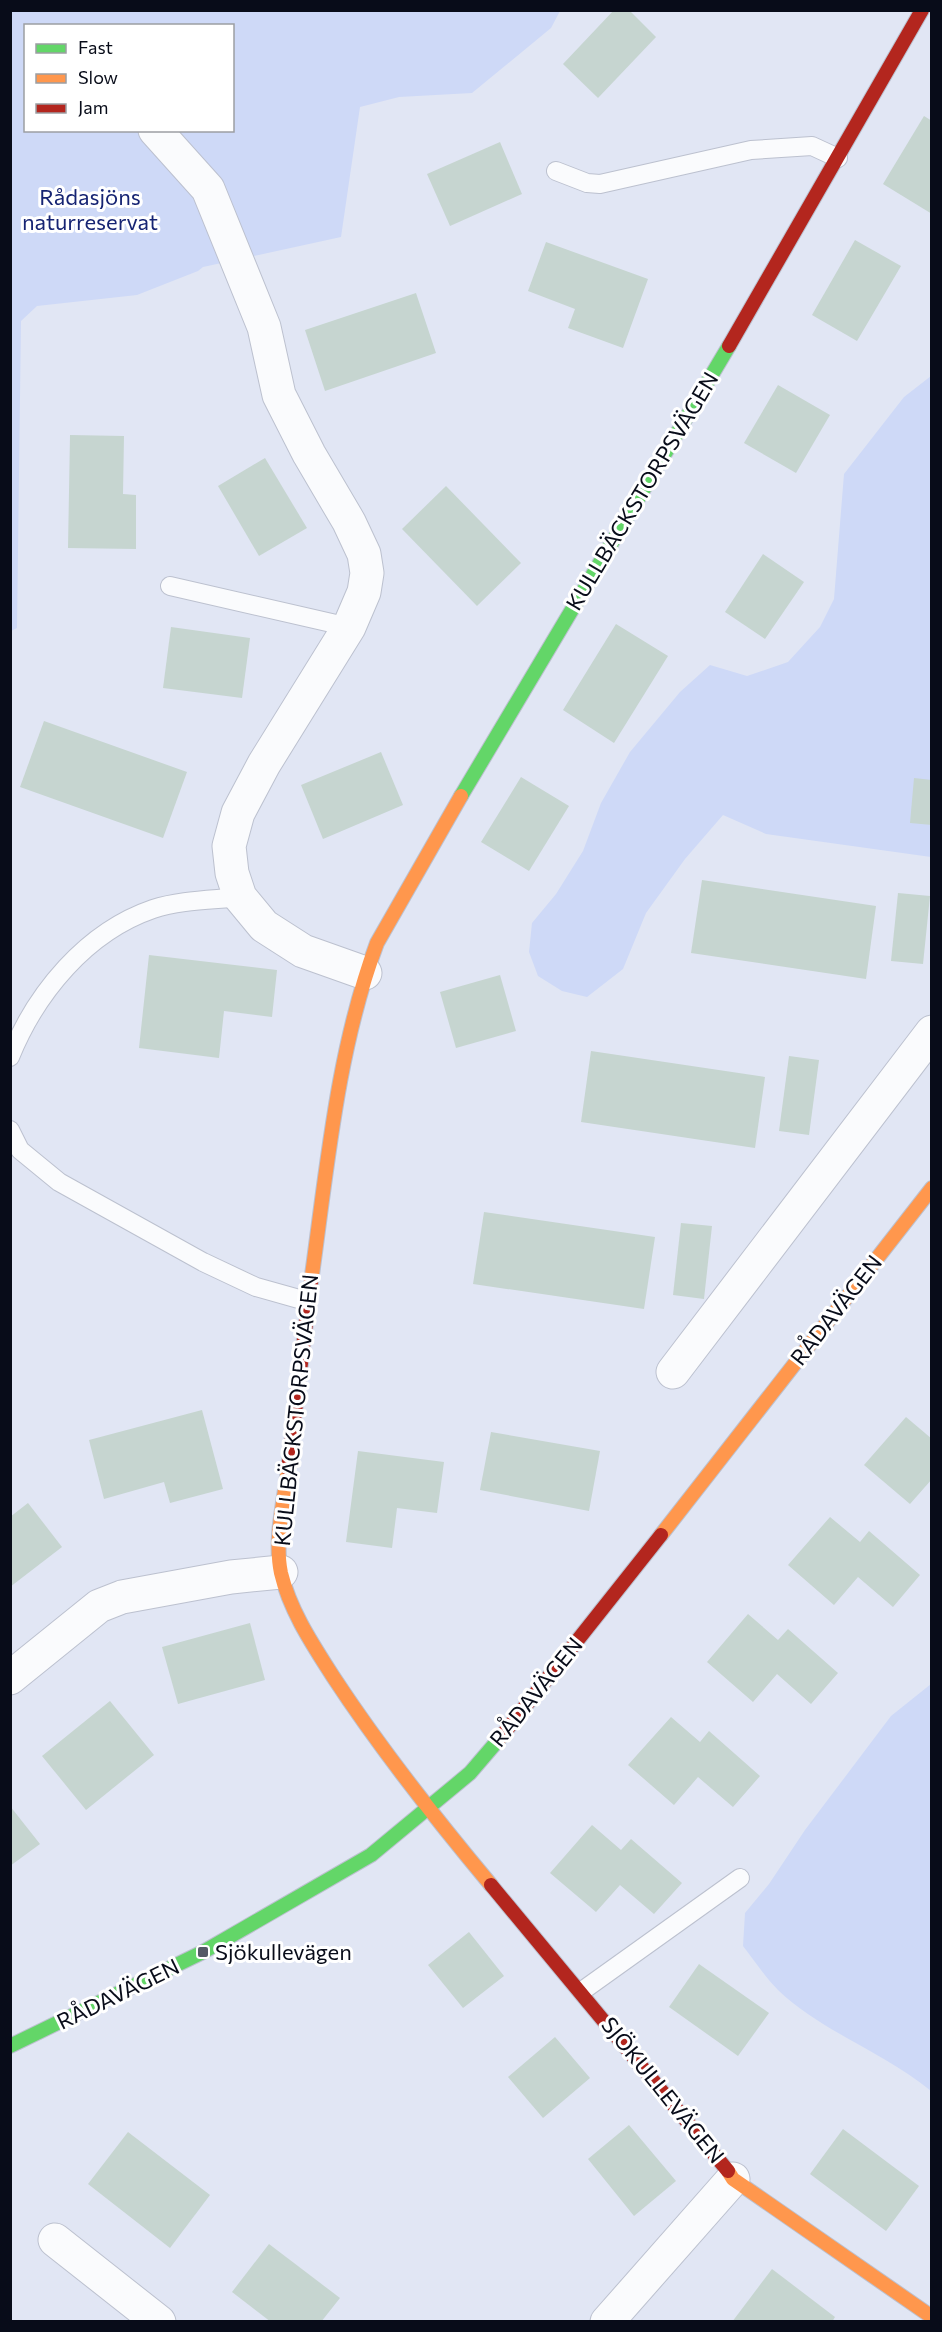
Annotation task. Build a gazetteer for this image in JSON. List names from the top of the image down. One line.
{"streets":{"street":["KULLBÄCKSTORPSVÄGEN","RÅDAVÄGEN","SJÖKULLEVÄGEN"]},"crossings":[["KULLBÄCKSTORPSVÄGEN","RÅDAVÄGEN"],["KULLBÄCKSTORPSVÄGEN","SJÖKULLEVÄGEN"],["RÅDAVÄGEN","SJÖKULLEVÄGEN"]],"parks":["Rådasjöns naturreservat"],"places":{"transit":["Sjökullevägen"]},"legend":["Fast","Slow","Jam"]}
